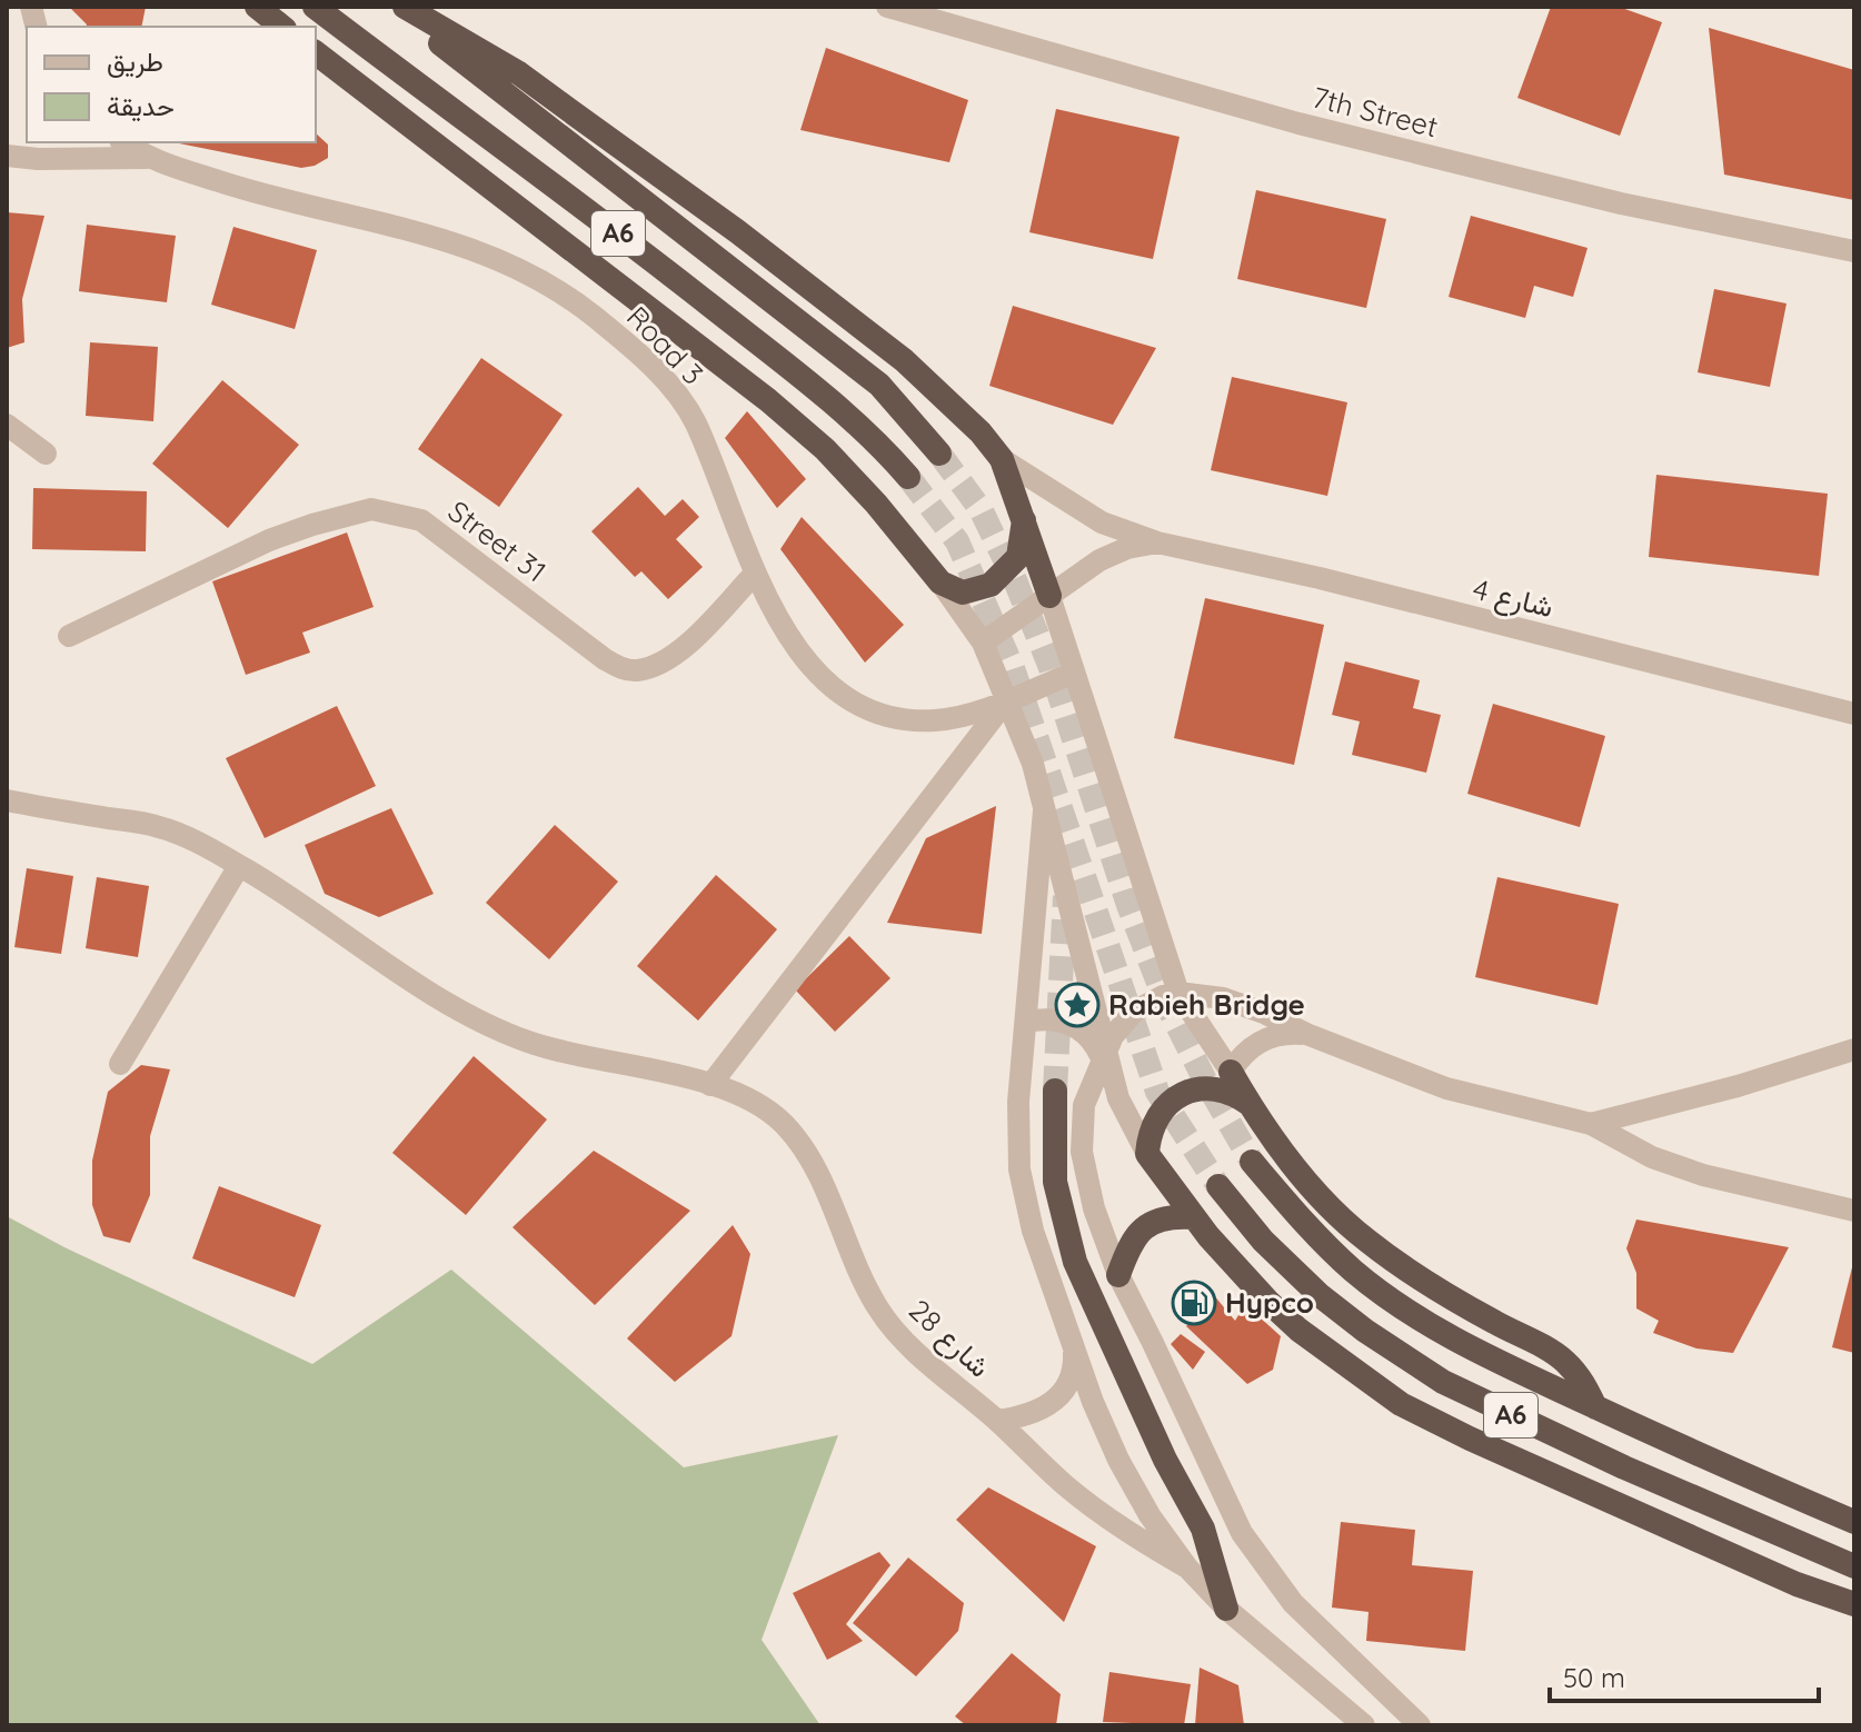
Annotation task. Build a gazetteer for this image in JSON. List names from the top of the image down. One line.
{"streets":{"highway":["A6"],"street":["7th Street","Road 3","Street 31","شارع 4","شارع 28"]},"crossings":[["Road 3","Street 31"]],"places":{"place":["Rabieh Bridge"],"fuel station":["Hypco"]},"legend":["طريق","حديقة"],"scale_bar":"50 m"}
